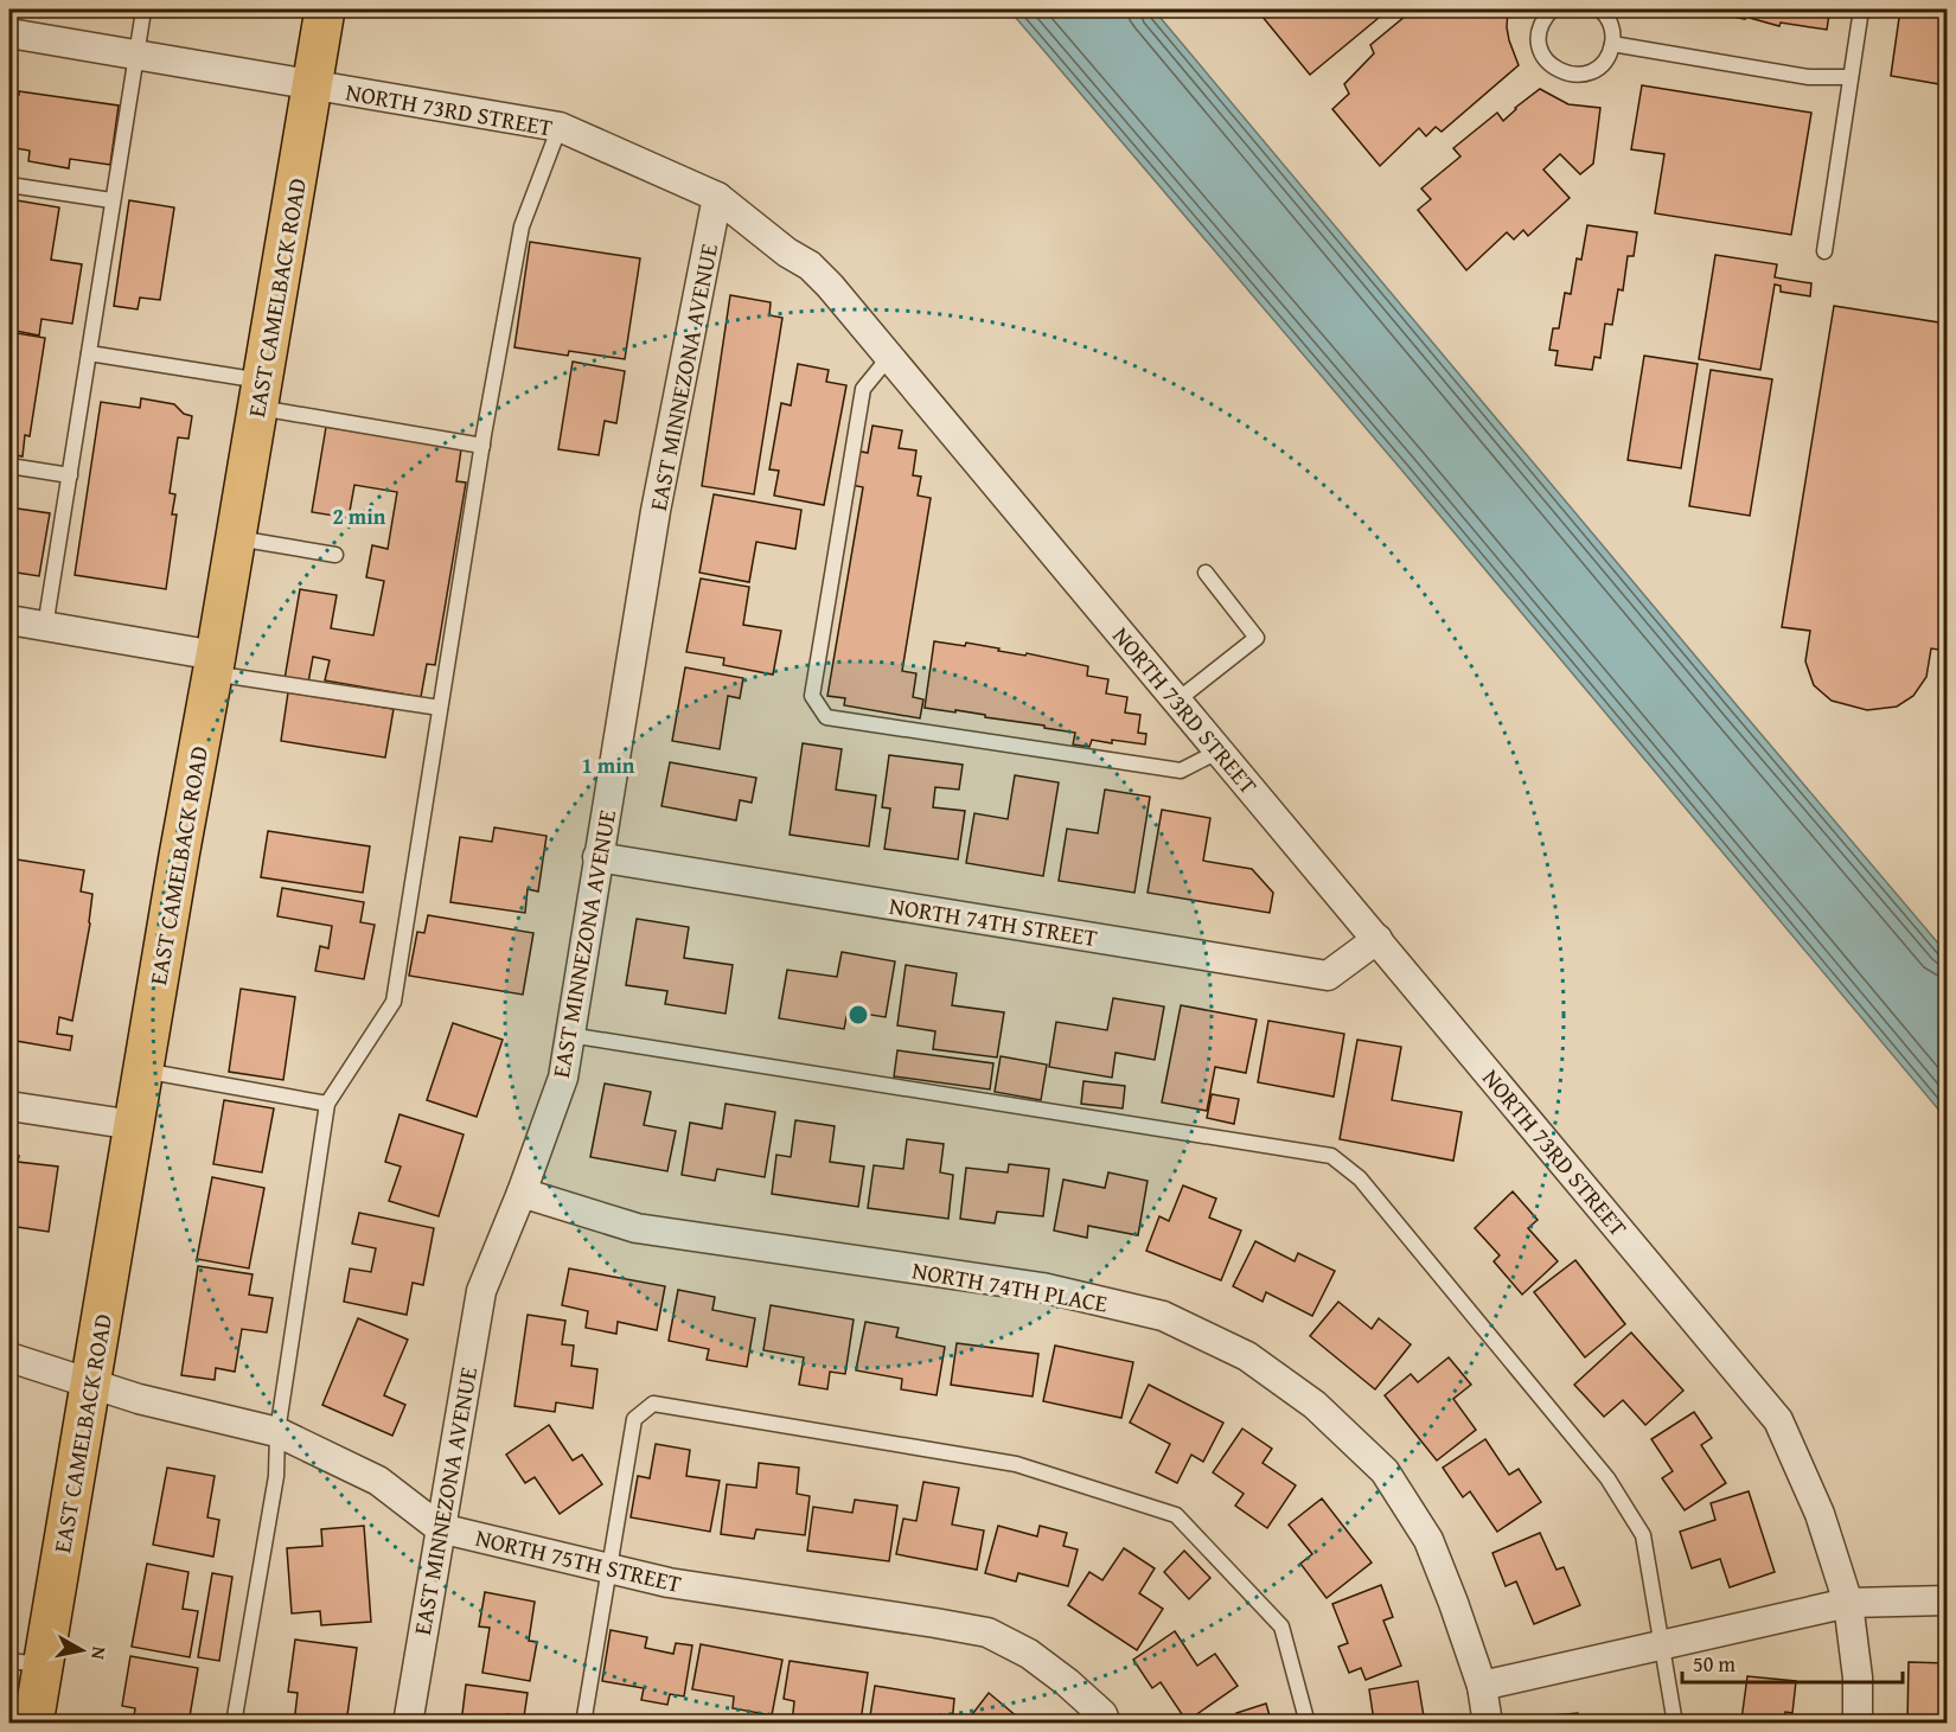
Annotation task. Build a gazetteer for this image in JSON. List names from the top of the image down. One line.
{"streets":{"main road":["EAST CAMELBACK ROAD"],"street":["NORTH 73RD STREET","EAST MINNEZONA AVENUE","NORTH 74TH STREET","NORTH 74TH PLACE","NORTH 75TH STREET"]},"crossings":[["NORTH 73RD STREET","EAST CAMELBACK ROAD"],["NORTH 73RD STREET","EAST MINNEZONA AVENUE"],["NORTH 73RD STREET","NORTH 74TH STREET"],["EAST CAMELBACK ROAD","NORTH 75TH STREET"],["EAST MINNEZONA AVENUE","NORTH 74TH STREET"],["EAST MINNEZONA AVENUE","NORTH 74TH PLACE"],["EAST MINNEZONA AVENUE","NORTH 75TH STREET"]],"scale_bar":"50 m","north":"right","rings":["2 min","1 min"]}
